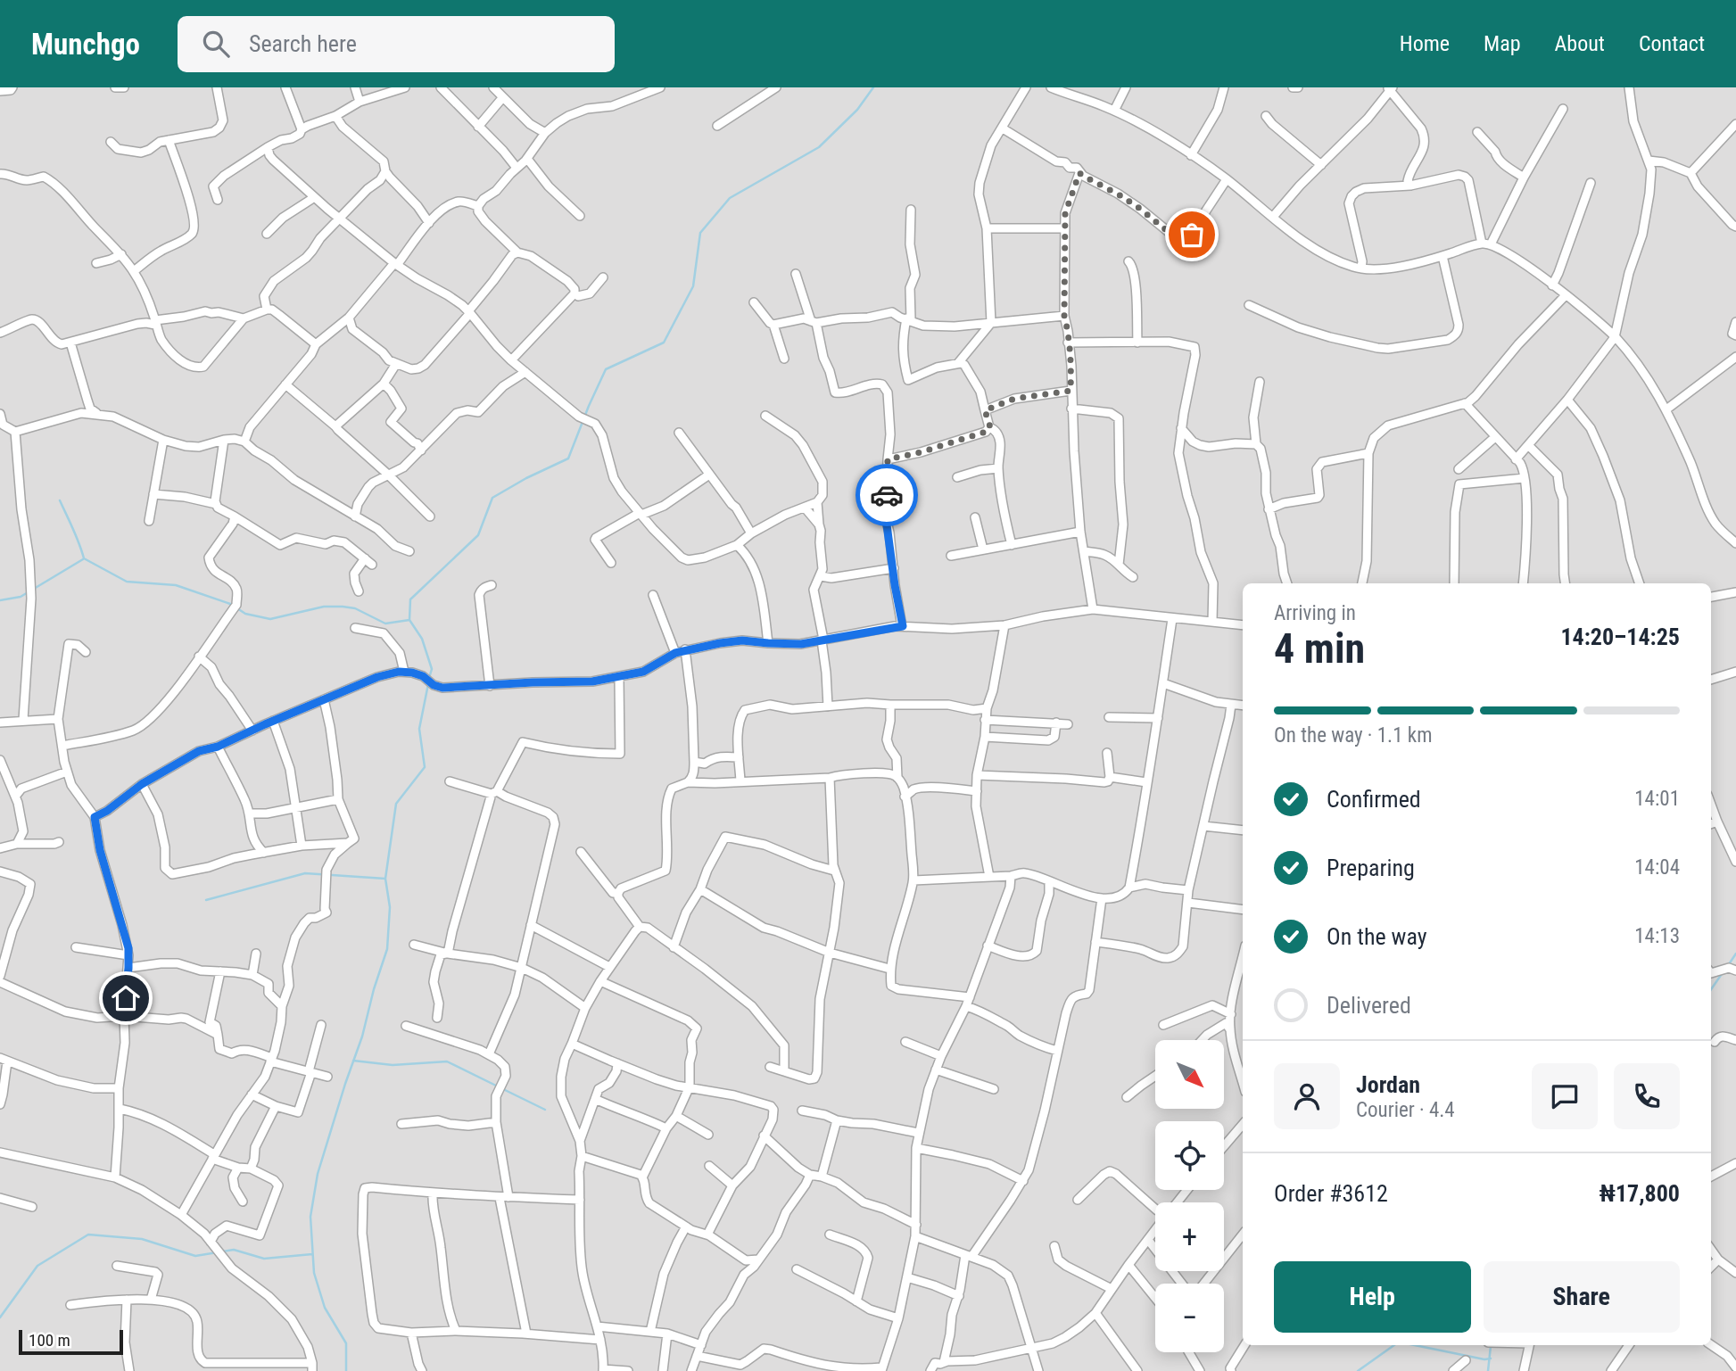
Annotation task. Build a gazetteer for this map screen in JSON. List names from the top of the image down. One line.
{"scale_bar":"100 m","north":"bottom right","page":{"header":"Munchgo","search":"Search here","nav":["Home","Map","About","Contact"],"heading":["4 min","Arriving in","14:20–14:25"],"panel":["Jordan","Courier · 4.4","Order #3612","₦17,800"],"bar":"On the way · 1.1 km","list":[["Confirmed","14:01"],["Preparing","14:04"],["On the way","14:13"],"Delivered"],"map_buttons":["+","−"],"buttons":["Help","Share"],"scale":"100 m"}}
